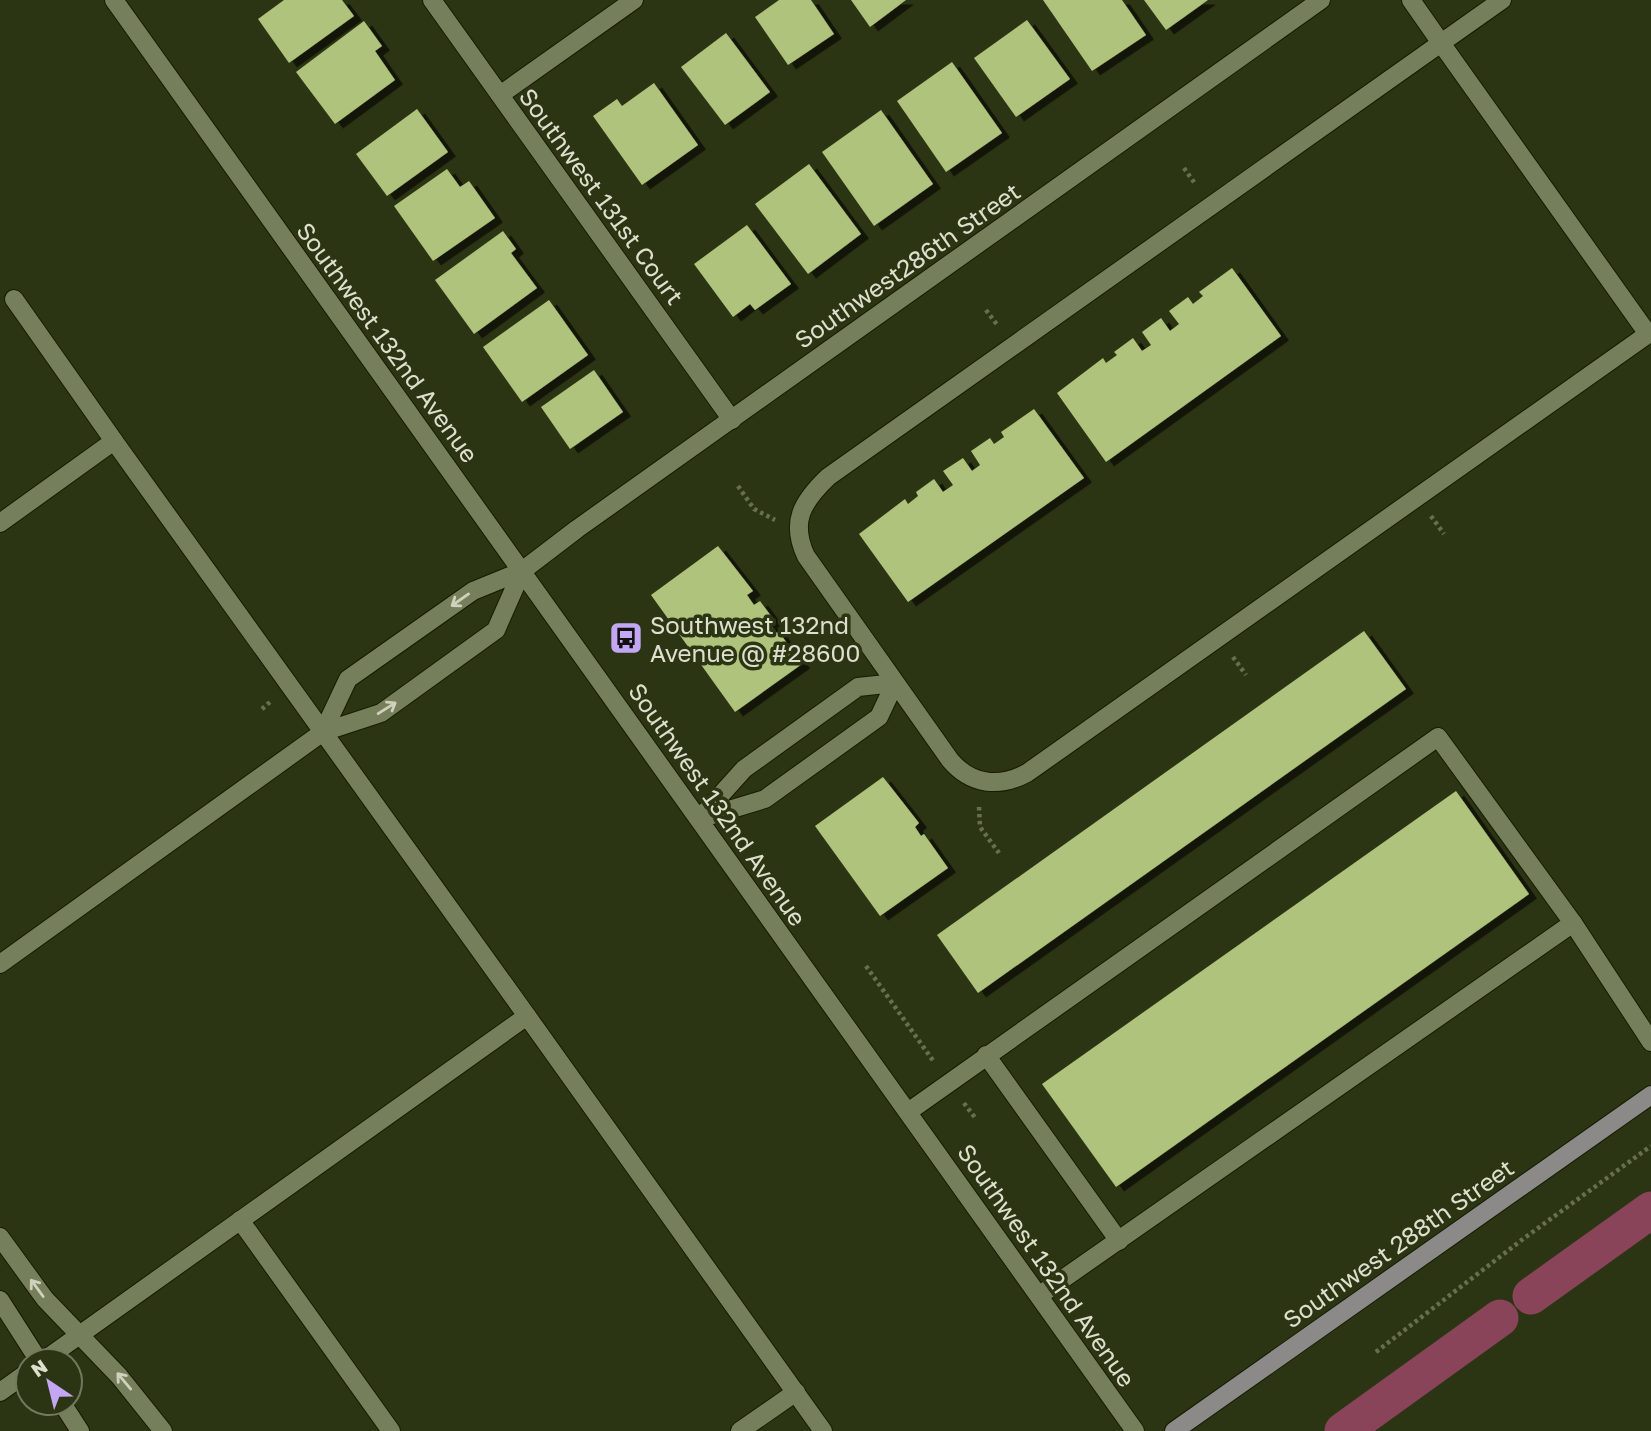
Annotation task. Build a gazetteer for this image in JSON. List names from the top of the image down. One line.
{"streets":{"main road":["Southwest 288th Street"],"street":["Southwest 131st Court","Southwest286th Street","Southwest 132nd Avenue"]},"crossings":[["Southwest 131st Court","Southwest286th Street"],["Southwest286th Street","Southwest 132nd Avenue"]],"places":{"bus stop":["Southwest 132nd Avenue @ #28600"]},"north":"top left"}
